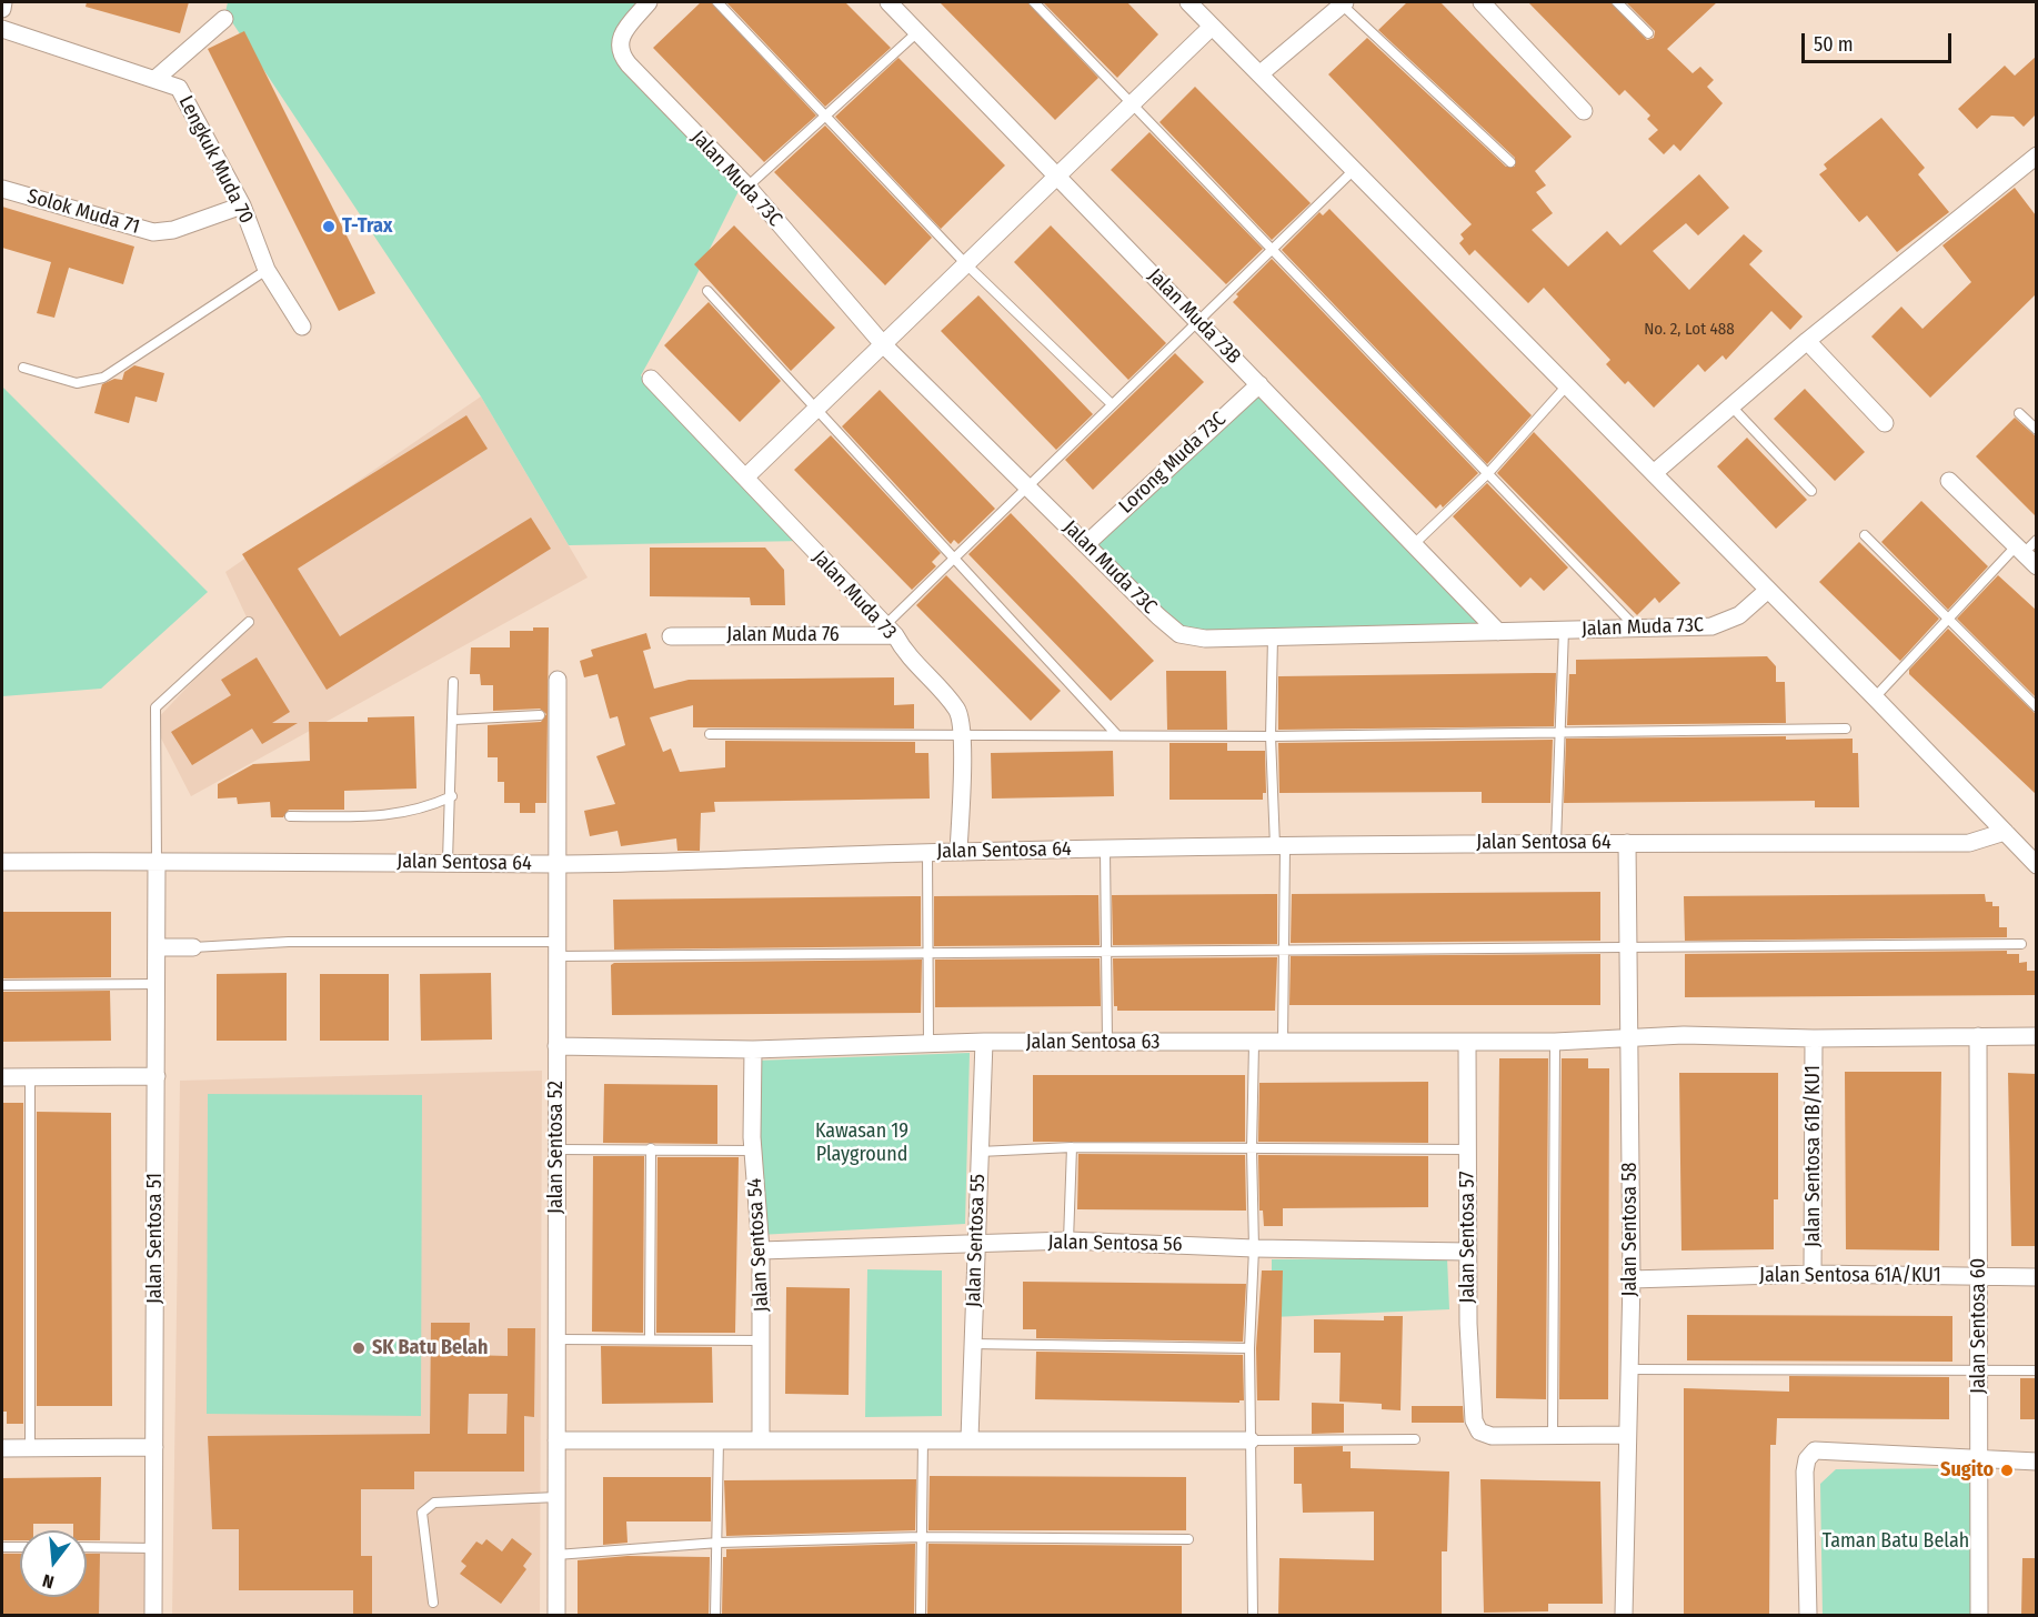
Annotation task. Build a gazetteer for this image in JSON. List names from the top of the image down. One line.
{"streets":{"street":["Lengkuk Muda 70","Jalan Muda 73C","Solok Muda 71","Jalan Muda 73B","Lorong Muda 73C","Jalan Muda 73","Jalan Muda 76","Jalan Sentosa 64","Jalan Sentosa 63","Jalan Sentosa 52","Jalan Sentosa 61B/KU1","Jalan Sentosa 58","Jalan Sentosa 57","Jalan Sentosa 51","Jalan Sentosa 55","Jalan Sentosa 56","Jalan Sentosa 54","Jalan Sentosa 61A/KU1","Jalan Sentosa 60"]},"crossings":[["Lengkuk Muda 70","Solok Muda 71"],["Jalan Muda 73C","Jalan Muda 73B"],["Jalan Muda 73C","Lorong Muda 73C"],["Jalan Muda 73B","Lorong Muda 73C"],["Jalan Muda 73","Jalan Muda 76"],["Jalan Muda 73","Jalan Sentosa 64"],["Jalan Sentosa 64","Jalan Sentosa 52"],["Jalan Sentosa 64","Jalan Sentosa 58"],["Jalan Sentosa 64","Jalan Sentosa 51"],["Jalan Sentosa 63","Jalan Sentosa 52"],["Jalan Sentosa 63","Jalan Sentosa 61B/KU1"],["Jalan Sentosa 63","Jalan Sentosa 58"],["Jalan Sentosa 63","Jalan Sentosa 57"],["Jalan Sentosa 63","Jalan Sentosa 55"],["Jalan Sentosa 63","Jalan Sentosa 54"],["Jalan Sentosa 63","Jalan Sentosa 60"],["Jalan Sentosa 61B/KU1","Jalan Sentosa 61A/KU1"],["Jalan Sentosa 58","Jalan Sentosa 61A/KU1"],["Jalan Sentosa 57","Jalan Sentosa 56"],["Jalan Sentosa 55","Jalan Sentosa 56"],["Jalan Sentosa 56","Jalan Sentosa 54"],["Jalan Sentosa 61A/KU1","Jalan Sentosa 60"]],"parks":["Kawasan 19 Playground","Taman Batu Belah"],"places":["T-Trax","SK Batu Belah","Sugito"],"house_numbers":["No. 2, Lot 488"],"scale_bar":"50 m","north":"bottom"}
